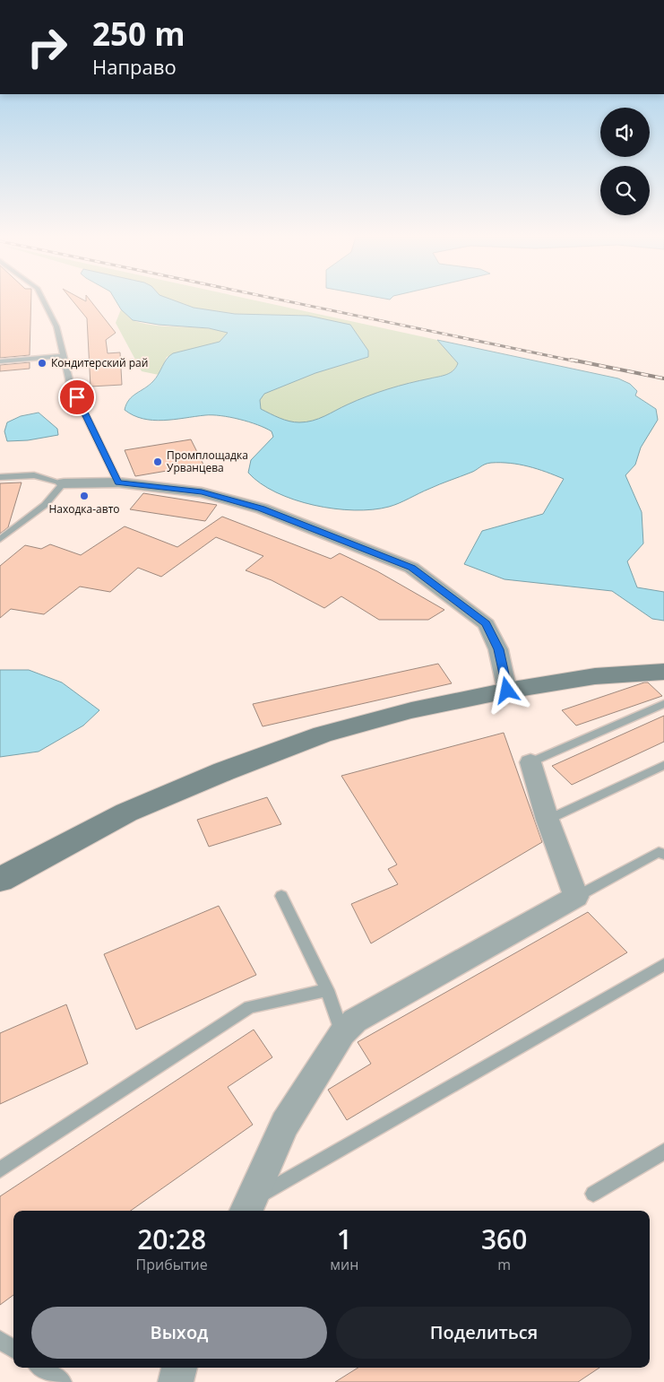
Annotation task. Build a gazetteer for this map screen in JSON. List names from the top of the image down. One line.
{"places":["Кондитерский рай","Промплощадка Урванцева","Находка-авто"],"page":{"turn":["250 m","Направо"],"eta":["20:28","Прибытие","1","мин","360","m"],"buttons":["Выход","Поделиться"]}}
